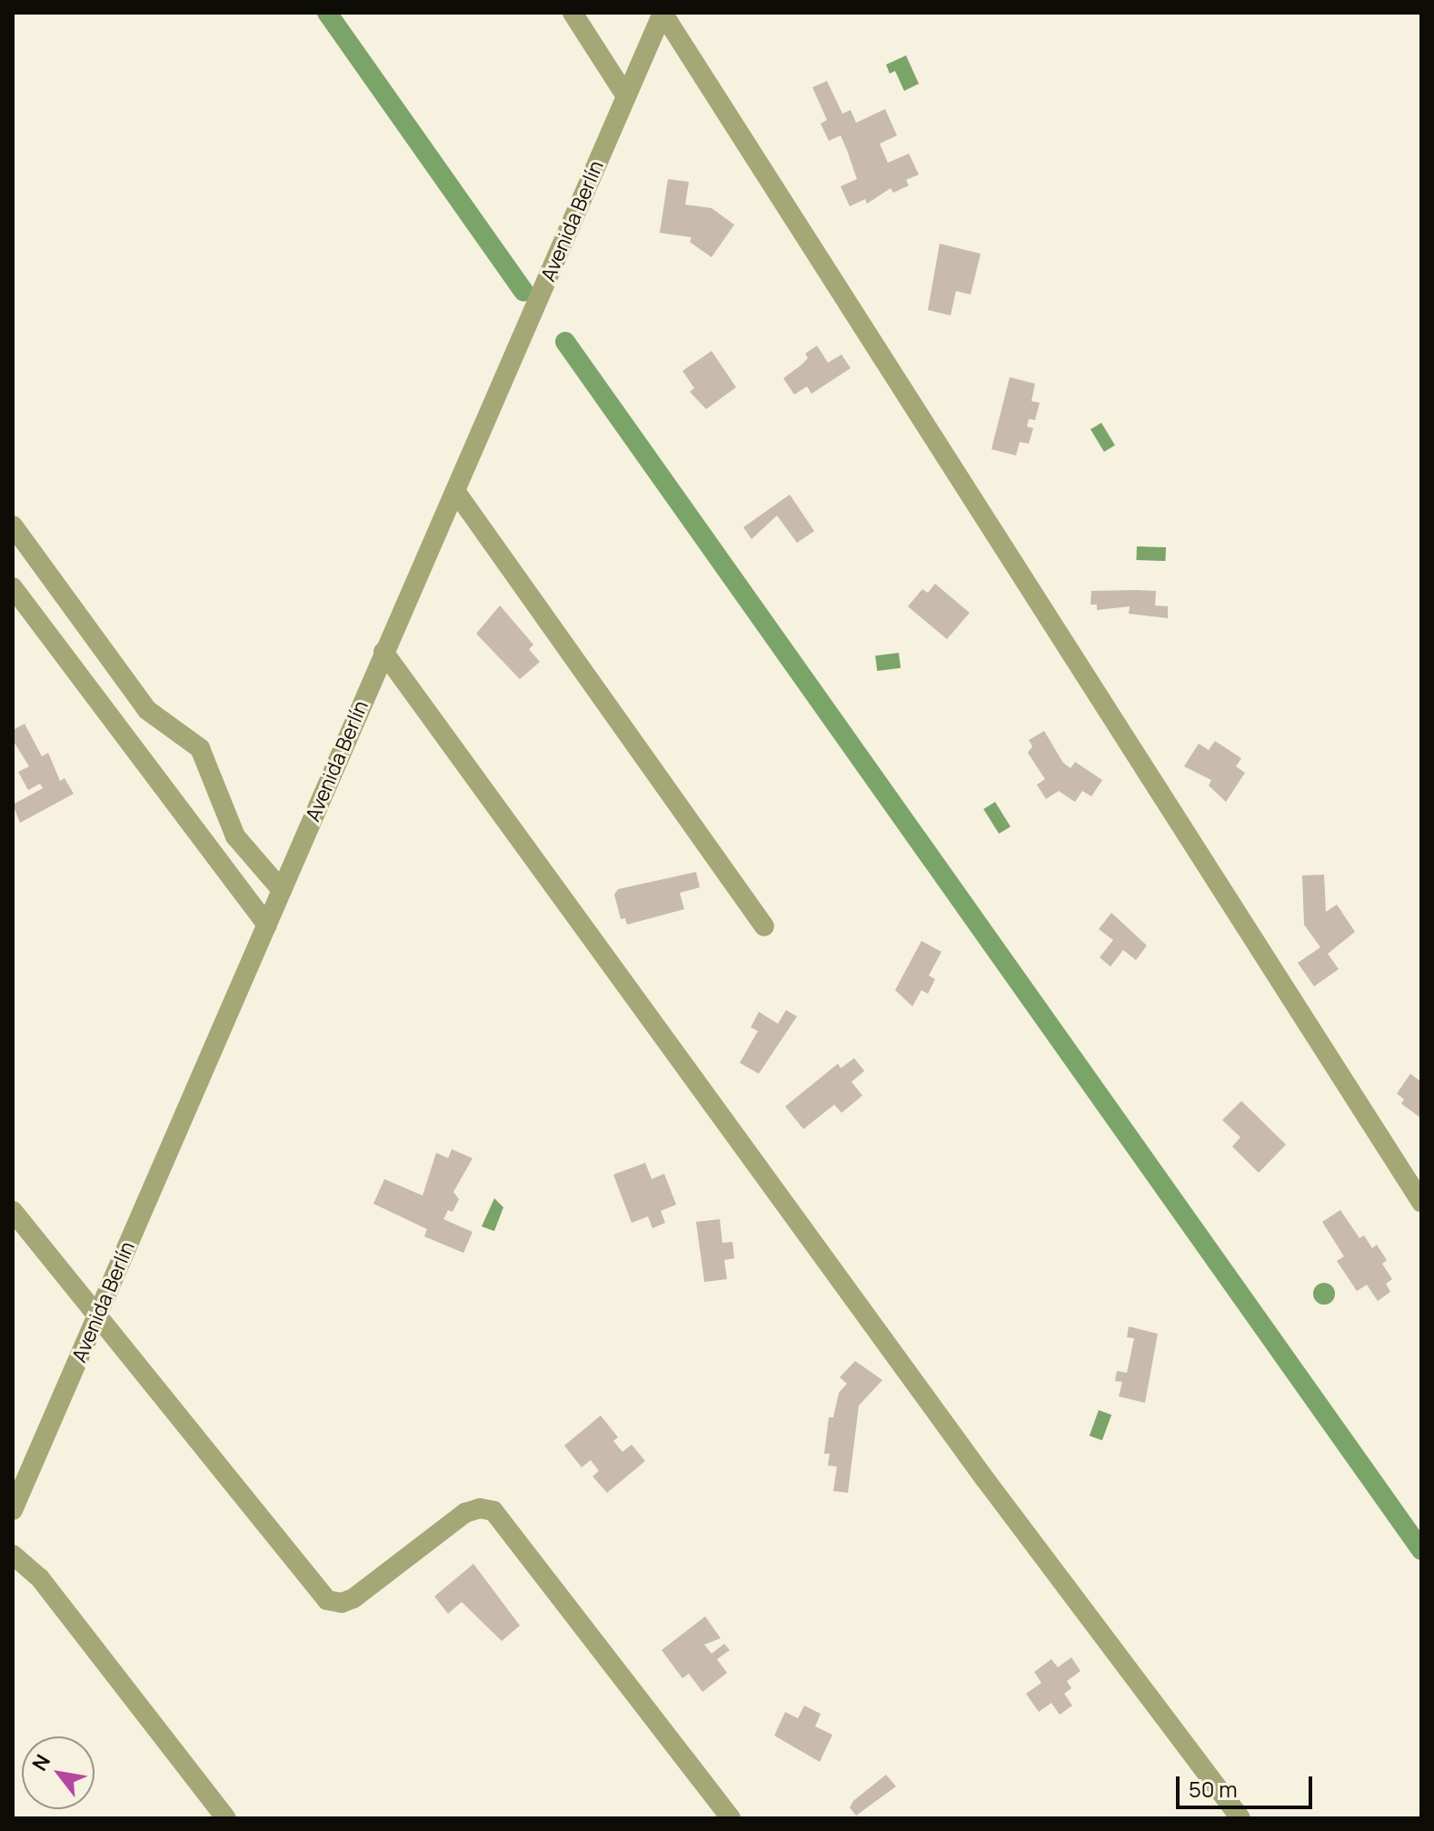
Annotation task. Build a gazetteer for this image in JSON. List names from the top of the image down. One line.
{"streets":{"street":["Avenida Berlín"]},"scale_bar":"50 m","north":"top left"}
